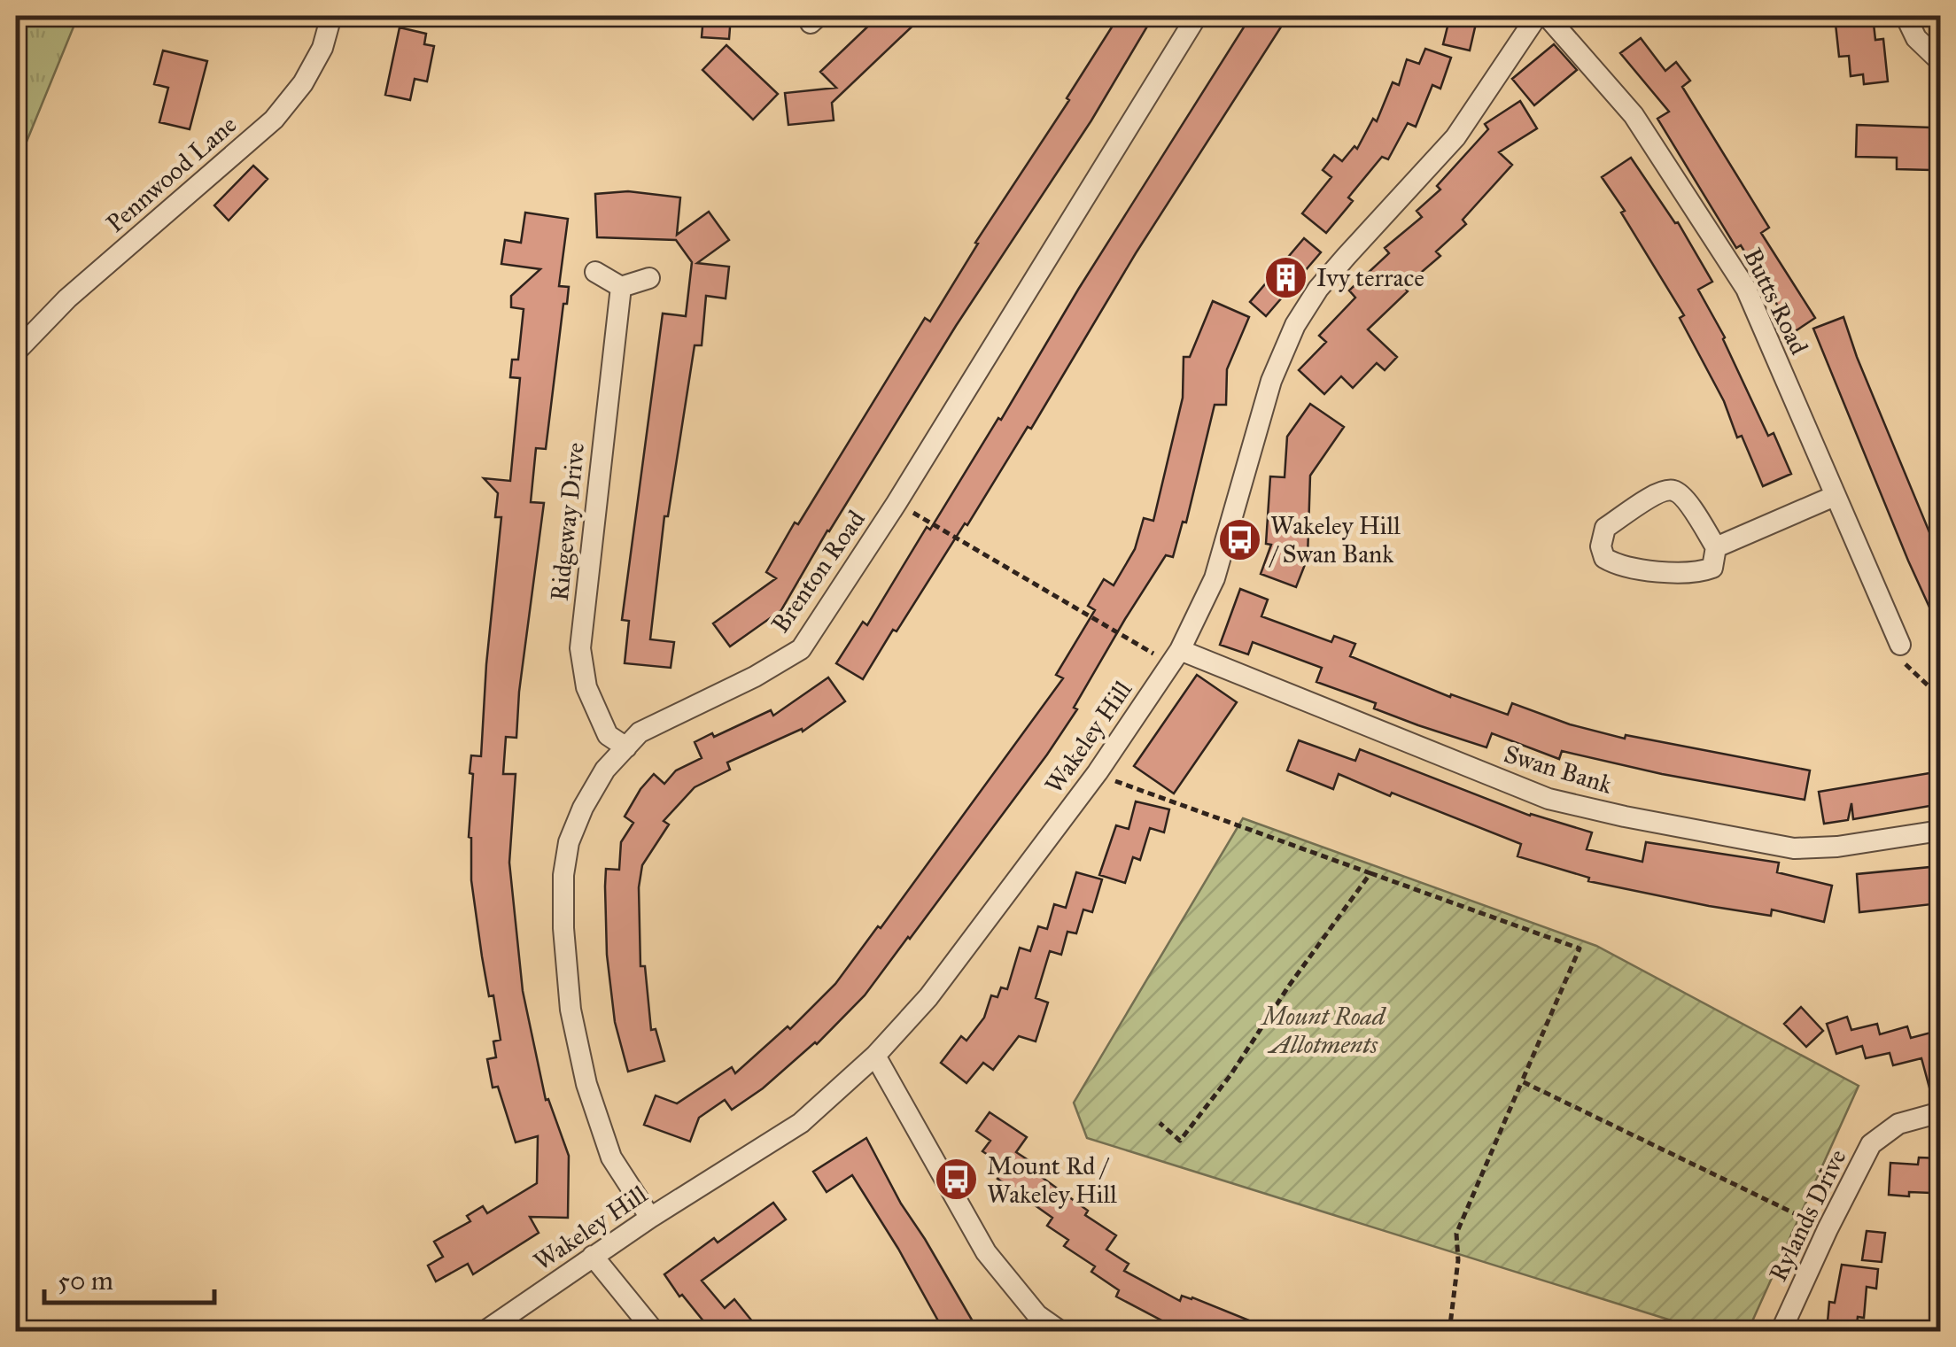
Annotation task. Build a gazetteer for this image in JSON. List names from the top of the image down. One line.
{"streets":{"street":["Pennwood Lane","Butts Road","Ridgeway Drive","Brenton Road","Wakeley Hill","Swan Bank","Rylands Drive"]},"crossings":[["Ridgeway Drive","Brenton Road"],["Brenton Road","Wakeley Hill"],["Wakeley Hill","Swan Bank"]],"parks":["Mount Road Allotments"],"places":{"building":["Ivy terrace"],"bus stop":["Wakeley Hill / Swan Bank","Mount Rd / Wakeley Hill"]},"scale_bar":"50 m"}
